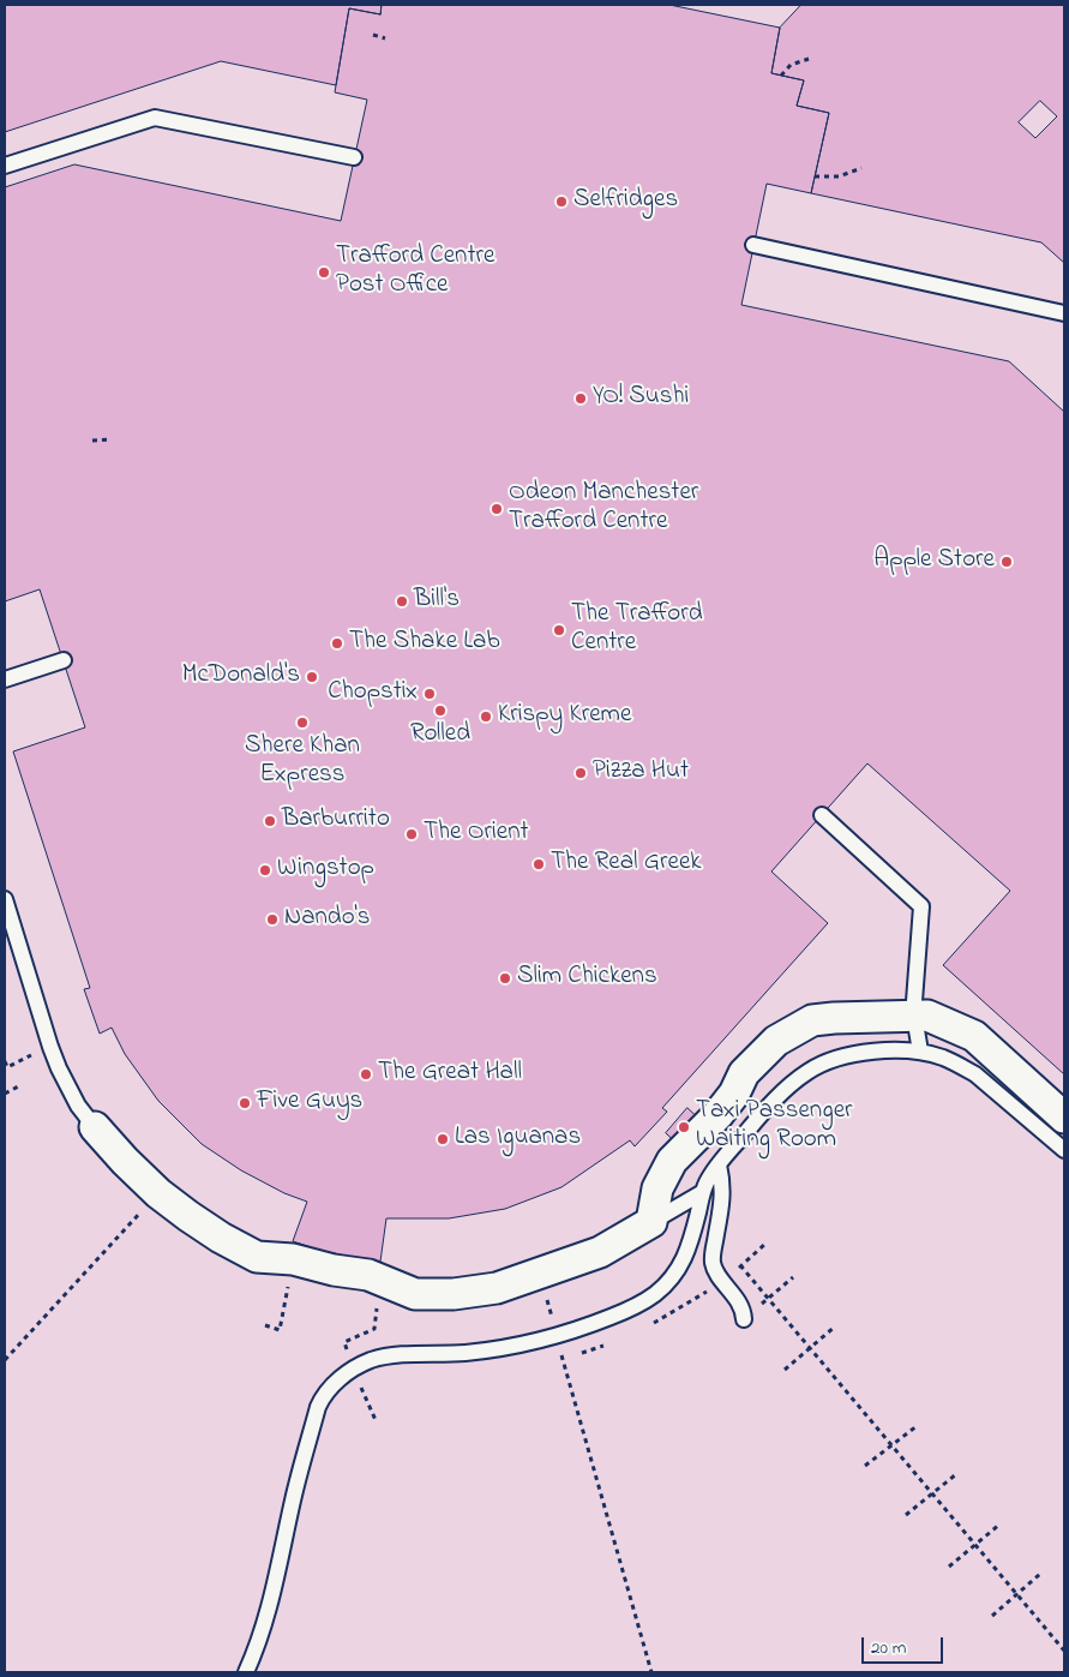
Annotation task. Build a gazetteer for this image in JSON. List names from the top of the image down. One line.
{"places":["Selfridges","Trafford Centre Post Office","YO! Sushi","Odeon Manchester Trafford Centre","Apple Store","Bill's","The Trafford Centre","The Shake Lab","McDonald's","Chopstix","Rolled","Krispy Kreme","Shere Khan Express","Pizza Hut","Barburrito","The Orient","The Real Greek","Wingstop","Nando's","Slim Chickens","The Great Hall","Five Guys","Taxi Passenger Waiting Room","Las Iguanas"],"scale_bar":"20 m"}
